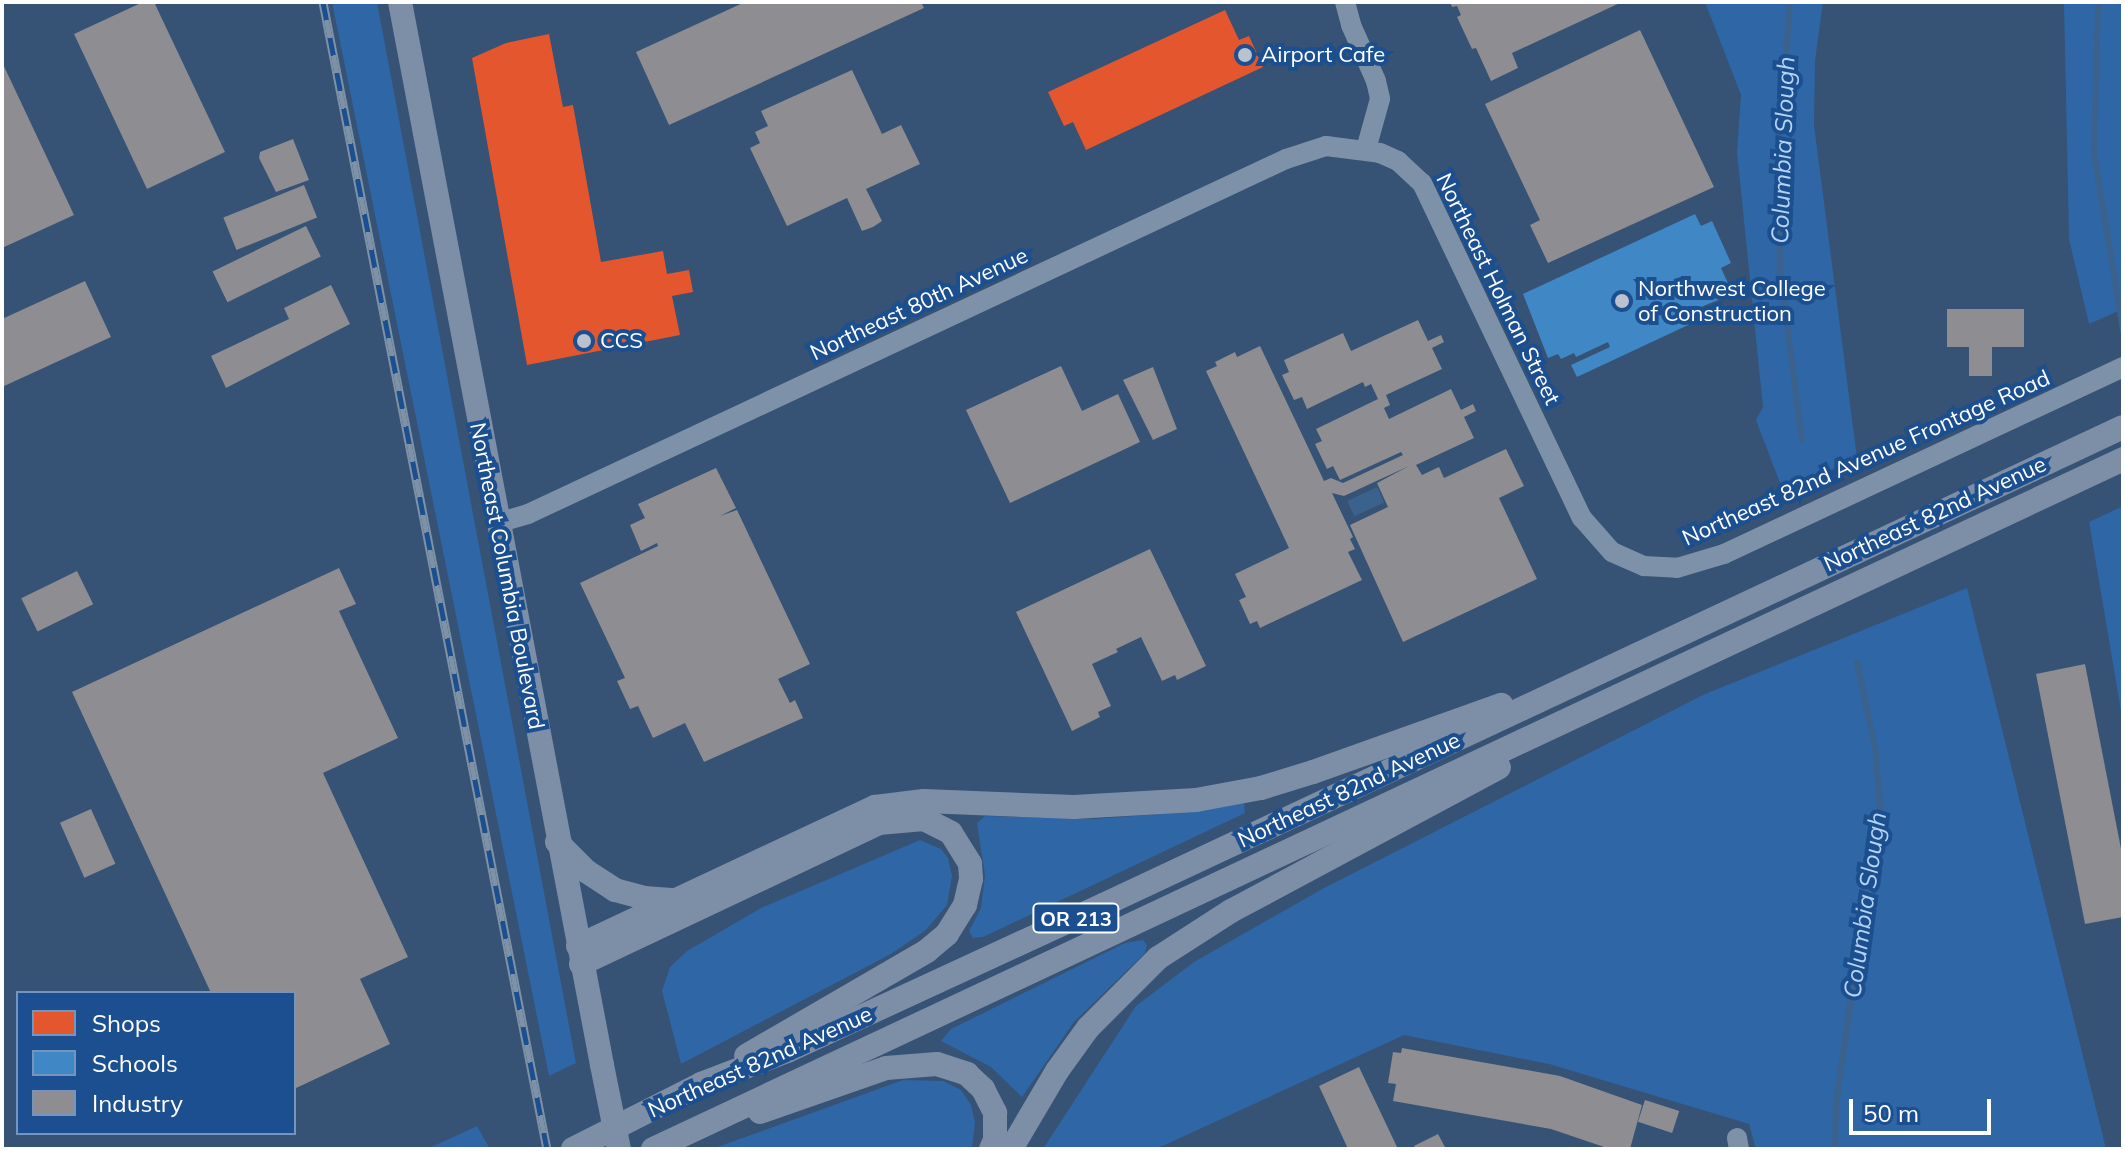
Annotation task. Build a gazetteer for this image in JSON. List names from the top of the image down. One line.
{"streets":{"main road":["Northeast 82nd Avenue","Northeast Columbia Boulevard","OR 213"],"street":["Northeast Holman Street","Northeast 80th Avenue","Northeast 82nd Avenue Frontage Road"]},"crossings":[["Northeast Holman Street","Northeast 80th Avenue"],["Northeast Holman Street","Northeast 82nd Avenue Frontage Road"],["Northeast 80th Avenue","Northeast Columbia Boulevard"]],"water":["Columbia Slough"],"places":["Airport Cafe","Northwest College of Construction","CCS"],"legend":["Shops","Schools","Industry"],"scale_bar":"50 m"}
